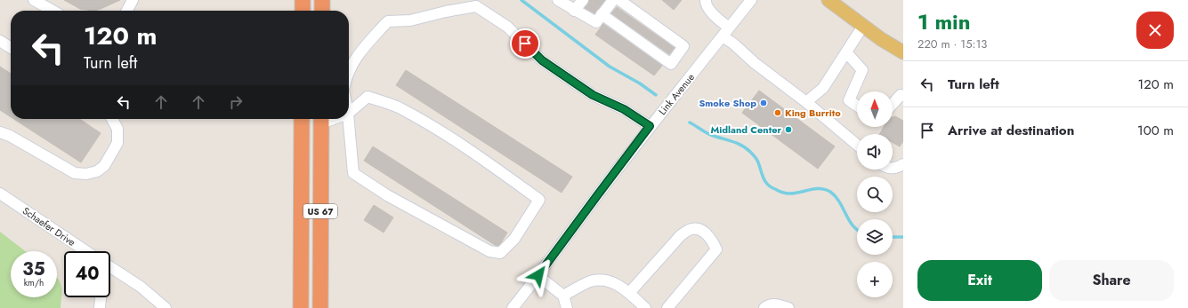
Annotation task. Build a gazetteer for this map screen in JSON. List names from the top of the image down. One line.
{"streets":{"highway":["US 67"],"street":["Link Avenue","Schaefer Drive"]},"places":["Smoke Shop","King Burrito","Midland Center"],"north":"top","page":{"heading":["1 min","220 m · 15:13"],"turn":["120 m","Turn left"],"list":[{"name":"Turn left","value":"120 m"},{"name":"Arrive at destination","value":"100 m"}],"map_buttons":"+","speed":"35 km/h","limit":"40","buttons":["Exit","Share"]}}
